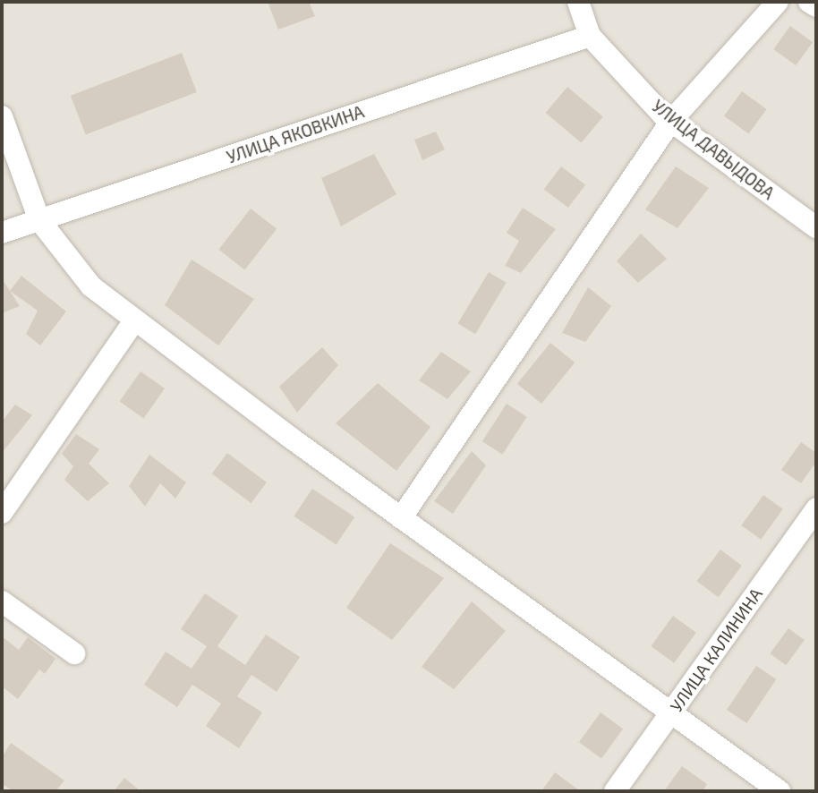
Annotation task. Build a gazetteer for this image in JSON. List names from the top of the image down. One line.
{"streets":{"street":["УЛИЦА ЯКОВКИНА","УЛИЦА ДАВЫДОВА","УЛИЦА КАЛИНИНА"]},"crossings":[["УЛИЦА ЯКОВКИНА","УЛИЦА ДАВЫДОВА"]]}
